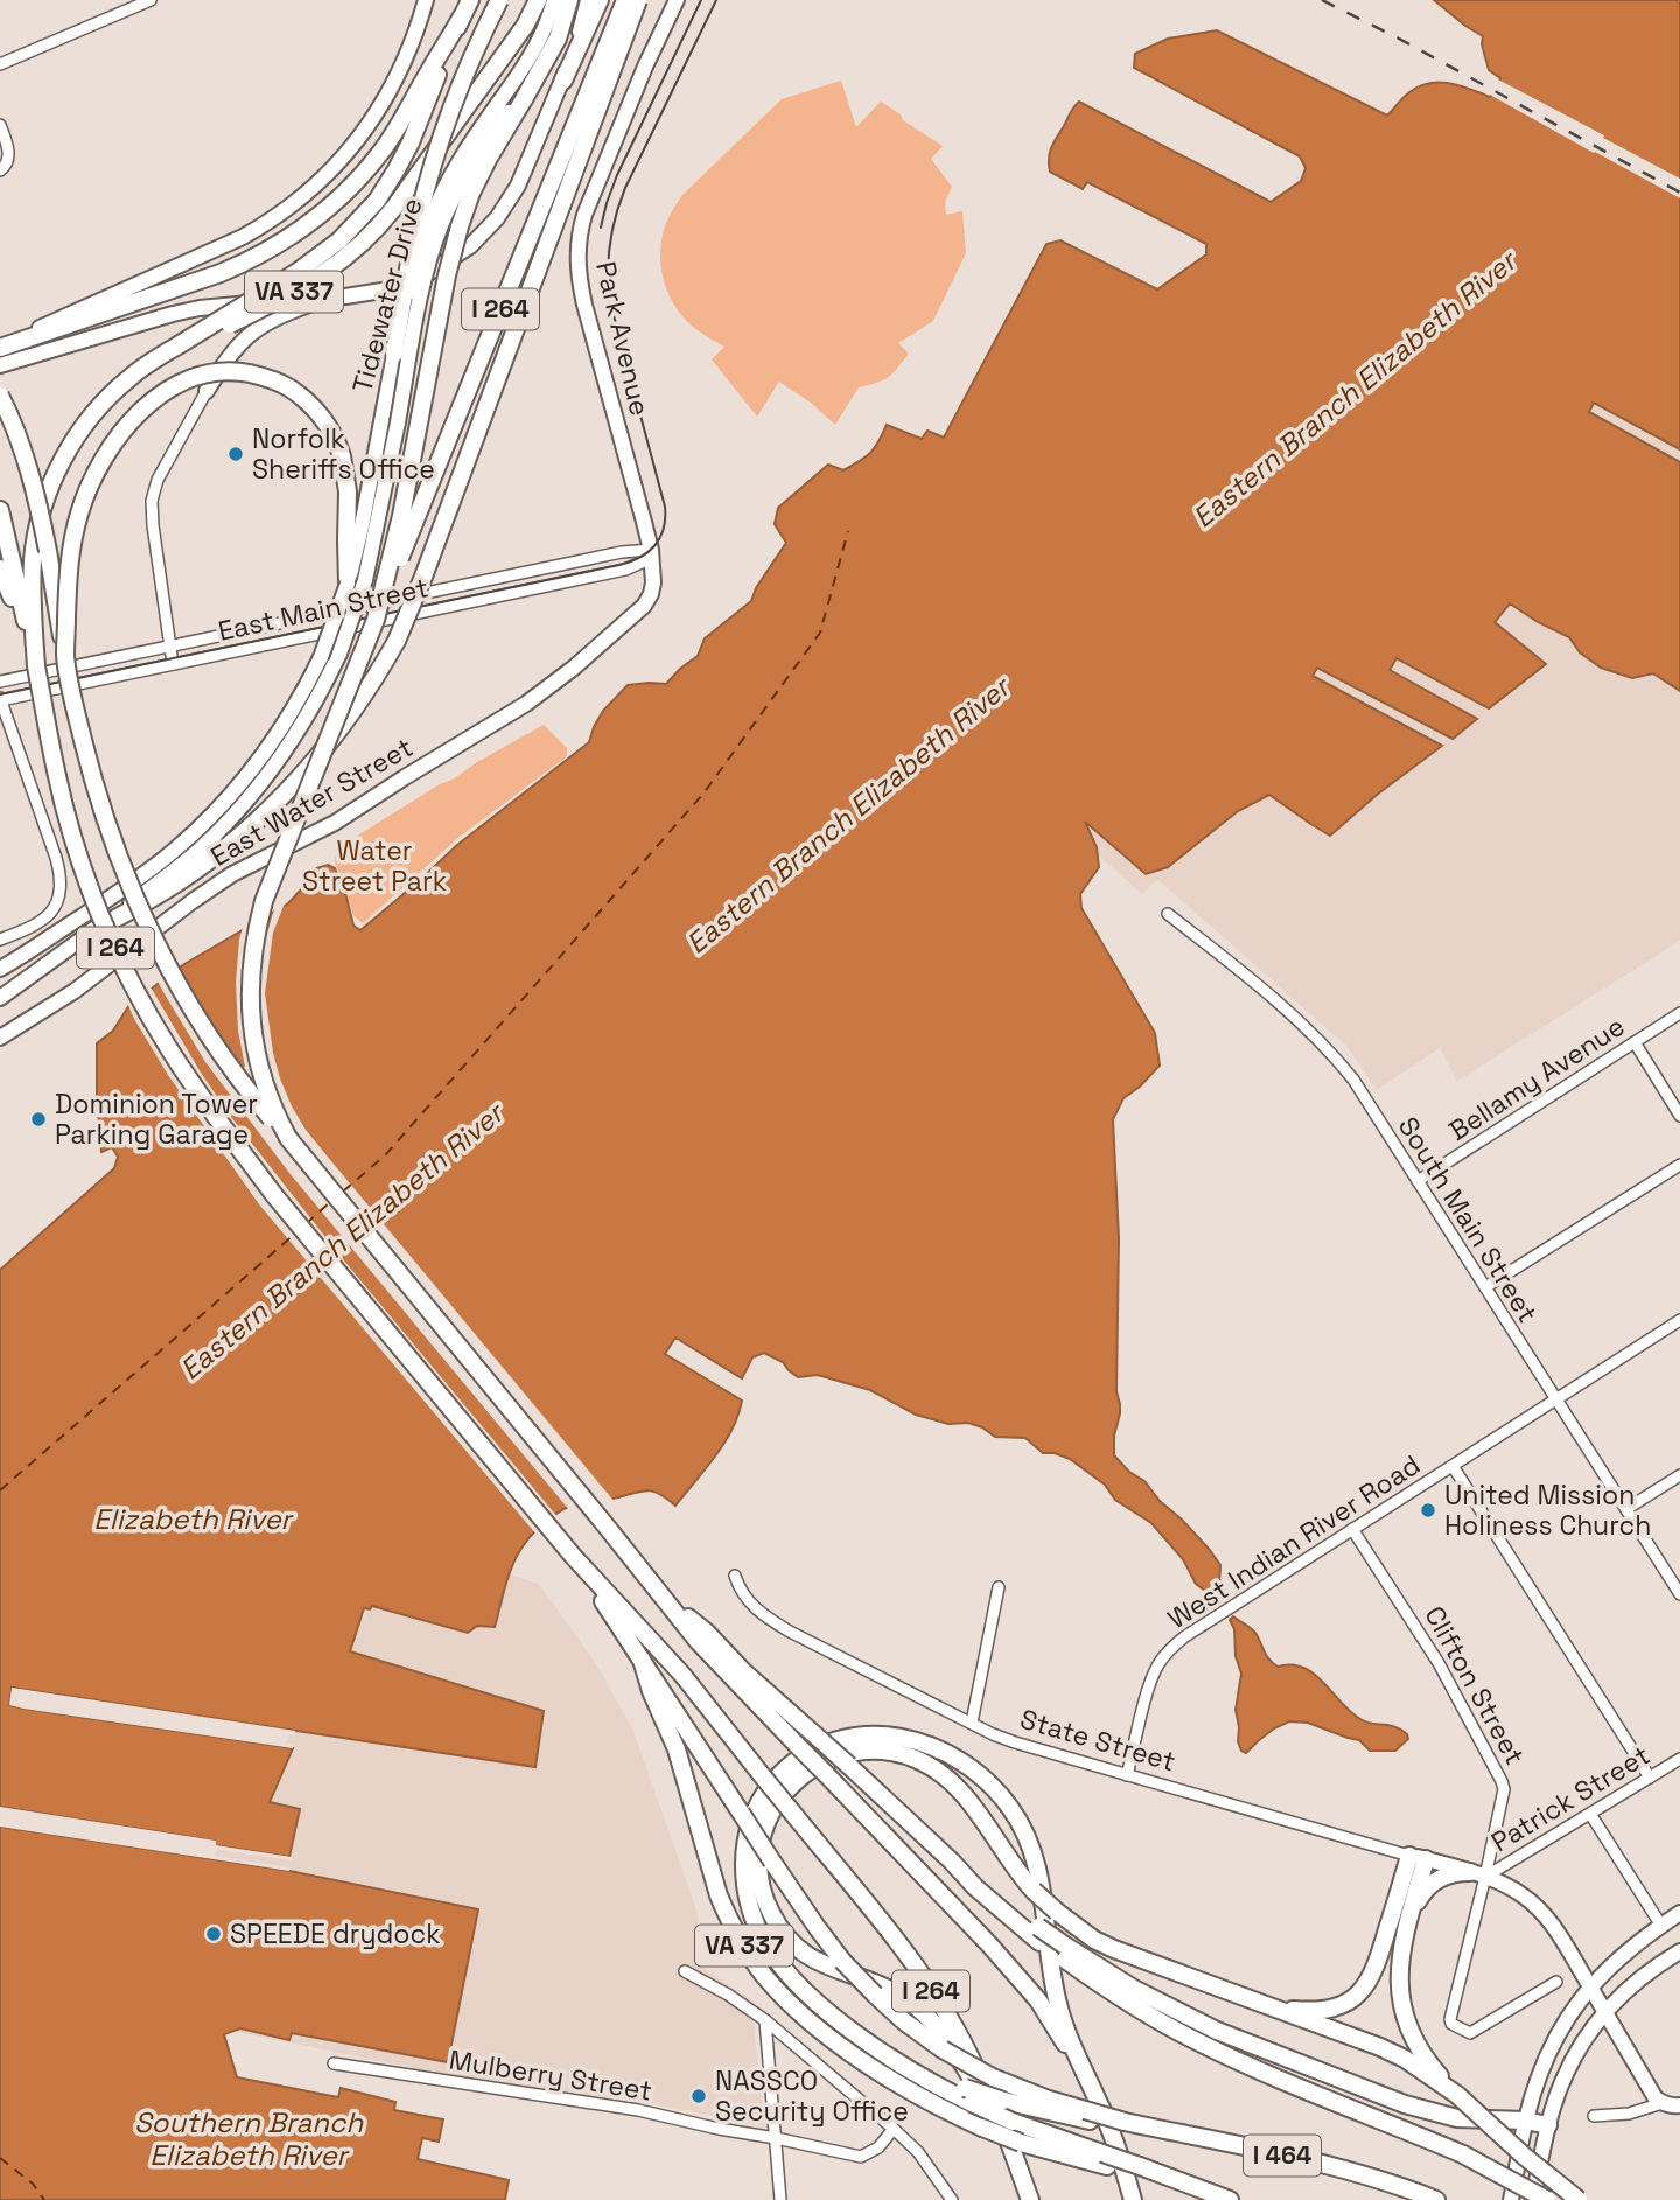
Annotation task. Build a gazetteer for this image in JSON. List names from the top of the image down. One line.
{"streets":{"highway":["VA 337","I 264","I 464"],"main road":["Tidewater Drive","Park Avenue","East Water Street","State Street"],"street":["East Main Street","Bellamy Avenue","South Main Street","West Indian River Road","Clifton Street","Patrick Street","Mulberry Street"]},"crossings":[["VA 337","I 264"],["Park Avenue","East Main Street"],["Park Avenue","East Water Street"],["East Main Street","East Water Street"],["Bellamy Avenue","South Main Street"],["South Main Street","West Indian River Road"],["West Indian River Road","Clifton Street"],["West Indian River Road","State Street"],["Clifton Street","State Street"],["Clifton Street","Patrick Street"],["State Street","Patrick Street"]],"water":["Eastern Branch Elizabeth River","Elizabeth River","Southern Branch Elizabeth River"],"parks":["Water Street Park"],"places":["Norfolk Sheriffs Office","Dominion Tower Parking Garage","United Mission Holiness Church","SPEEDE drydock","NASSCO Security Office"]}
